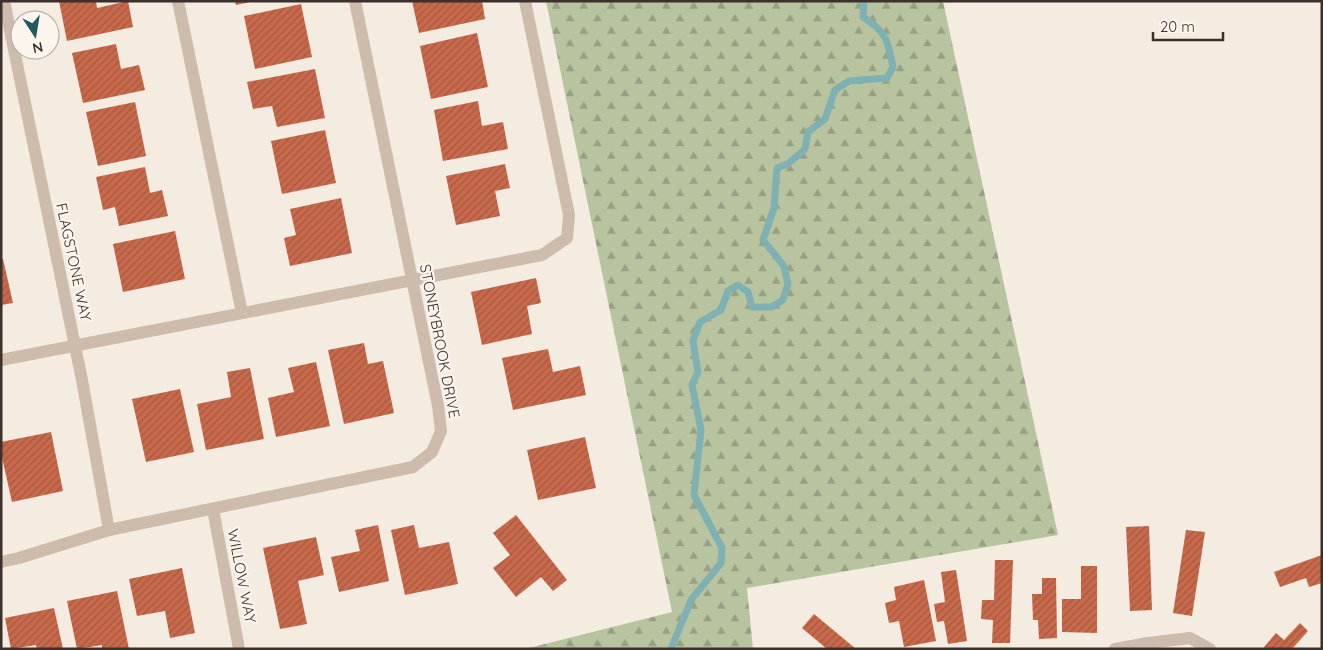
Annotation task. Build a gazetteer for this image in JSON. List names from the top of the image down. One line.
{"streets":{"street":["FLAGSTONE WAY","STONEYBROOK DRIVE","WILLOW WAY"]},"crossings":[["FLAGSTONE WAY","STONEYBROOK DRIVE"],["STONEYBROOK DRIVE","WILLOW WAY"]],"scale_bar":"20 m","north":"bottom"}
